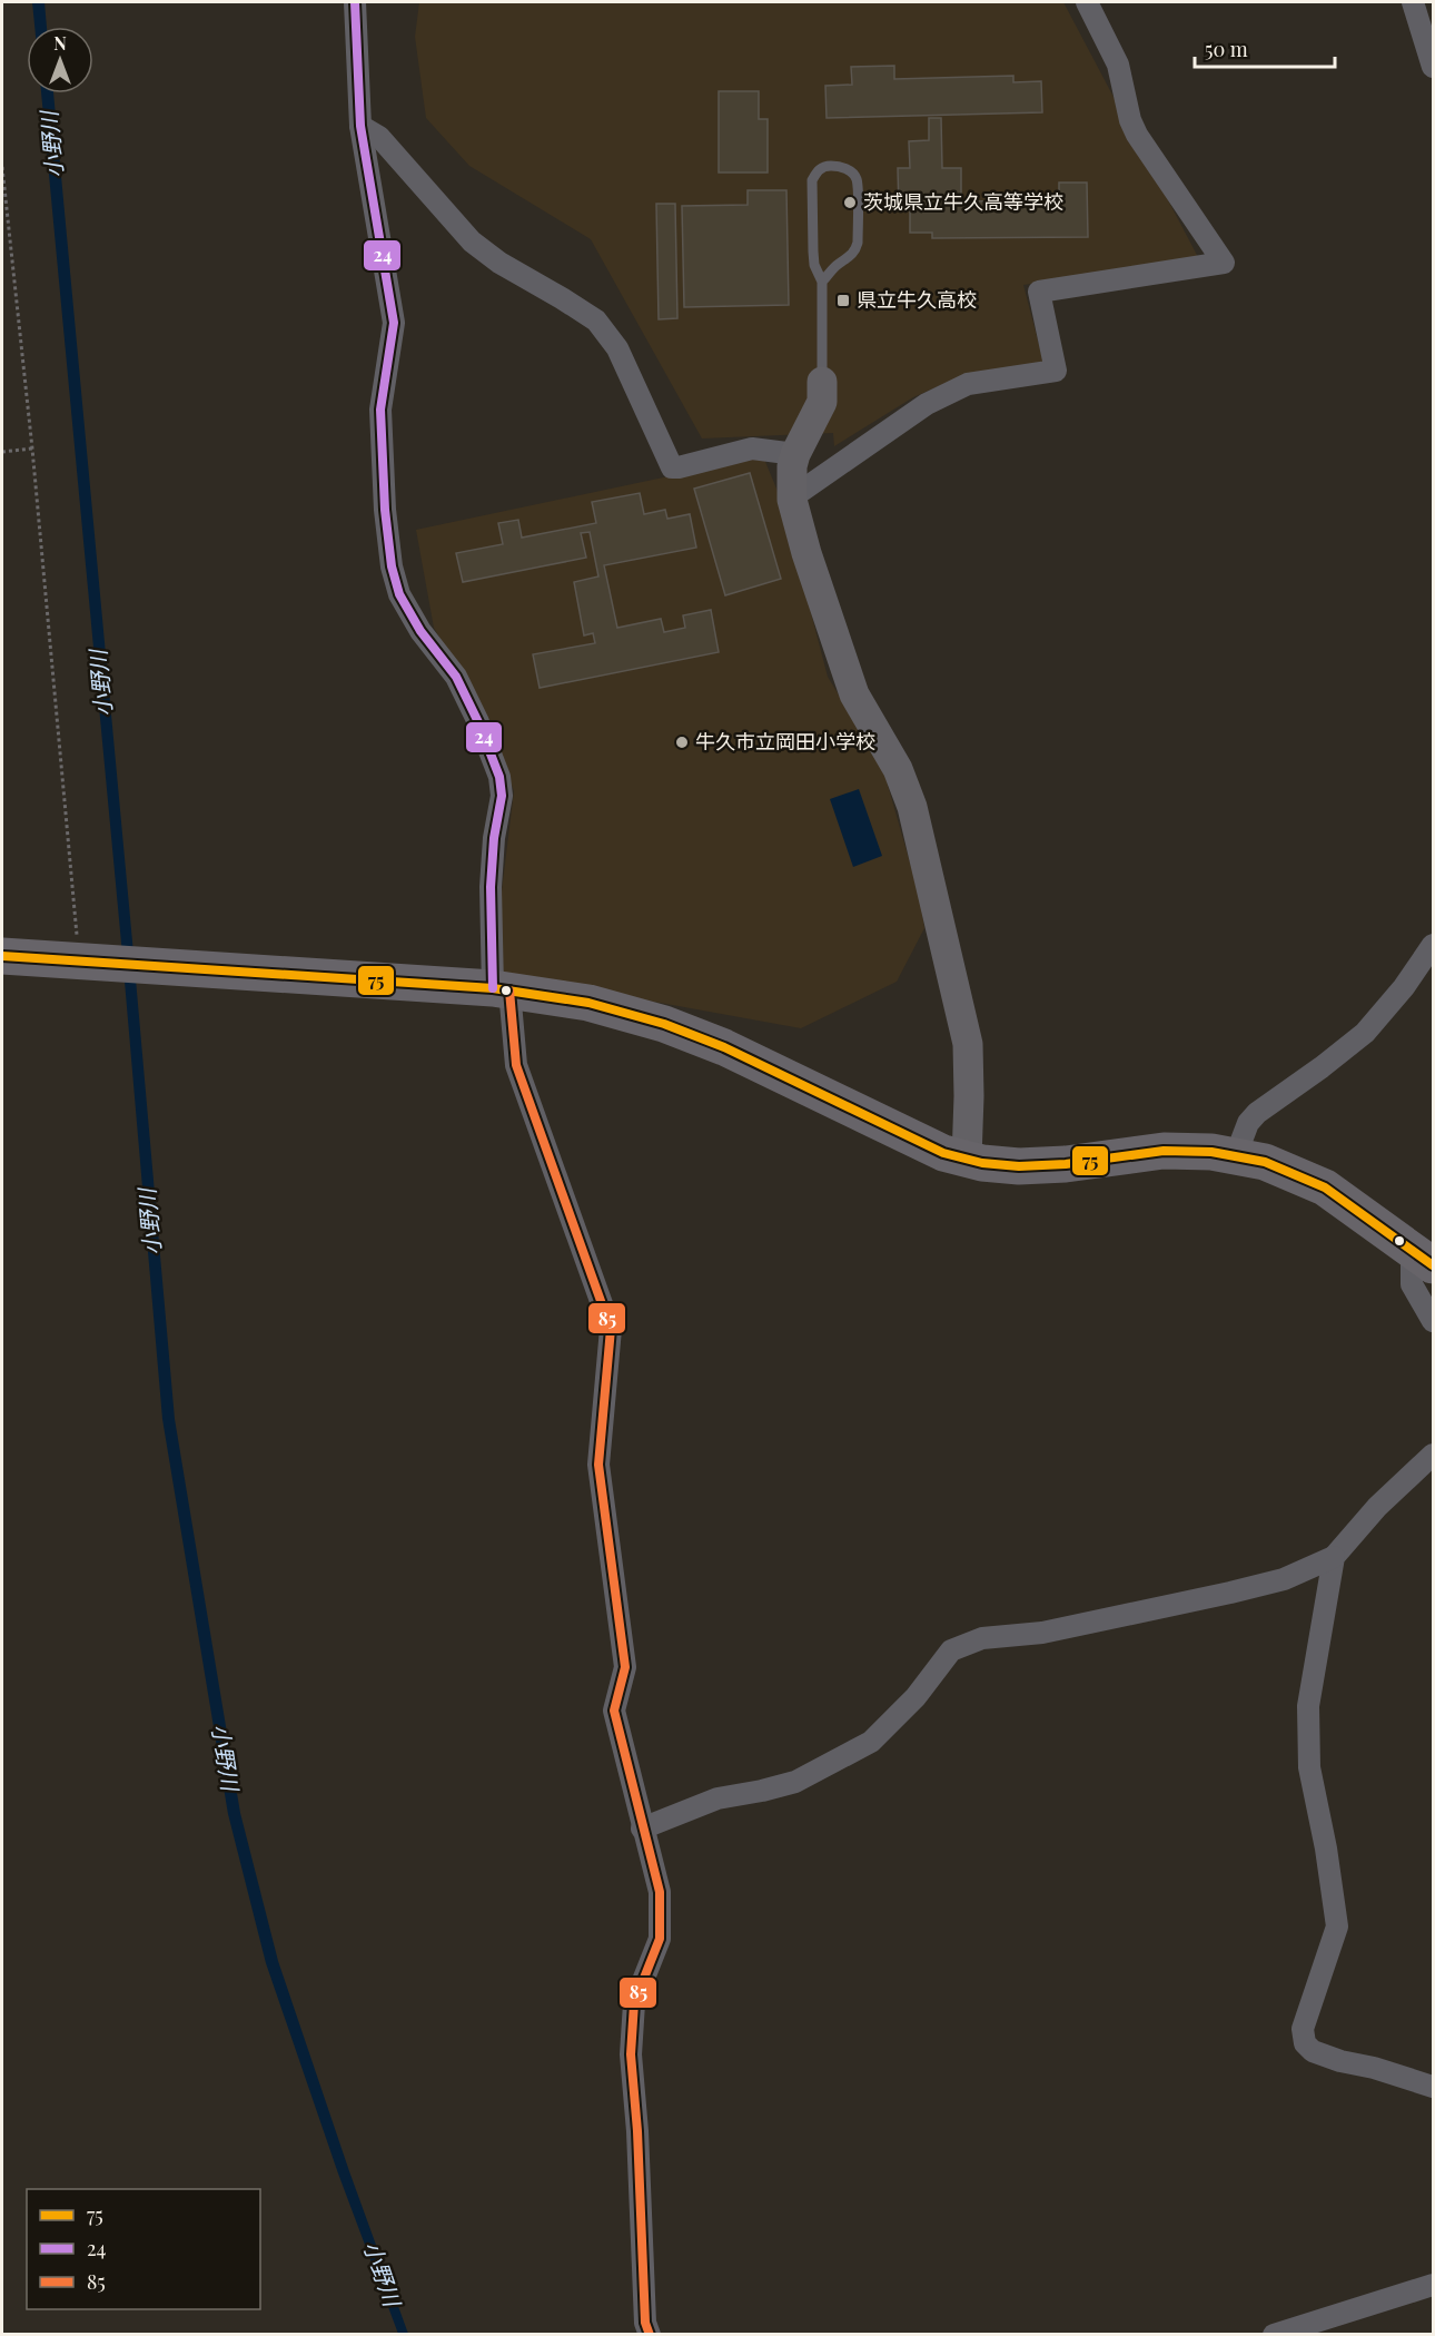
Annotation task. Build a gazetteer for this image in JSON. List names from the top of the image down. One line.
{"water":["小野川"],"places":{"other":["茨城県立牛久高等学校","牛久市立岡田小学校"],"transit":["県立牛久高校"]},"lines":["transit line 24","transit line 75","transit line 85"],"legend":["75","24","85"],"scale_bar":"50 m","north":"top"}
